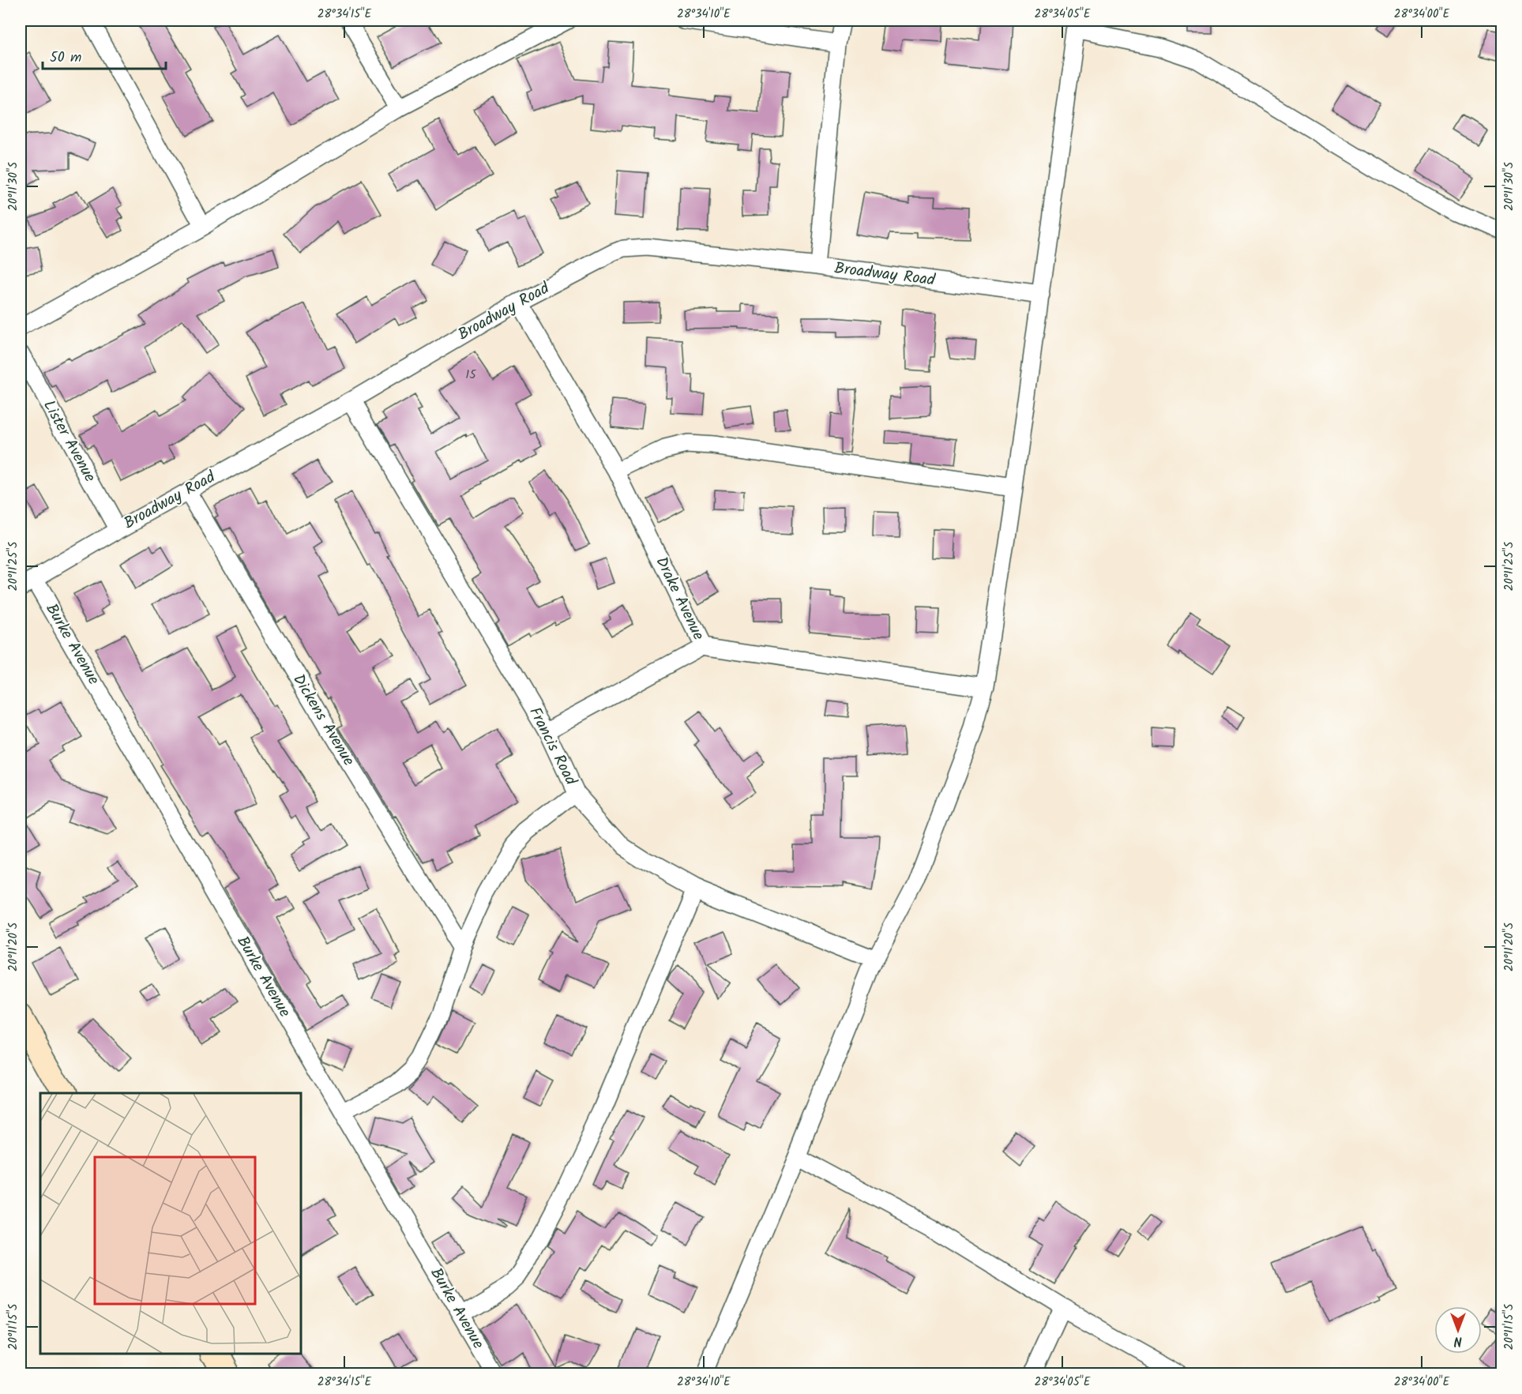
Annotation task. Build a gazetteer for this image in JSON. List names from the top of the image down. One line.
{"streets":{"street":["Broadway Road","Lister Avenue","Drake Avenue","Burke Avenue","Dickens Avenue","Francis Road"]},"crossings":[["Broadway Road","Lister Avenue"],["Broadway Road","Drake Avenue"],["Broadway Road","Burke Avenue"],["Broadway Road","Dickens Avenue"],["Broadway Road","Francis Road"]],"house_numbers":["15"],"scale_bar":"50 m","north":"bottom","coordinates":["28°34'15\"E","28°34'10\"E","28°34'05\"E","28°34'00\"E","20°11'30\"S","20°11'25\"S","20°11'20\"S","20°11'15\"S"]}
